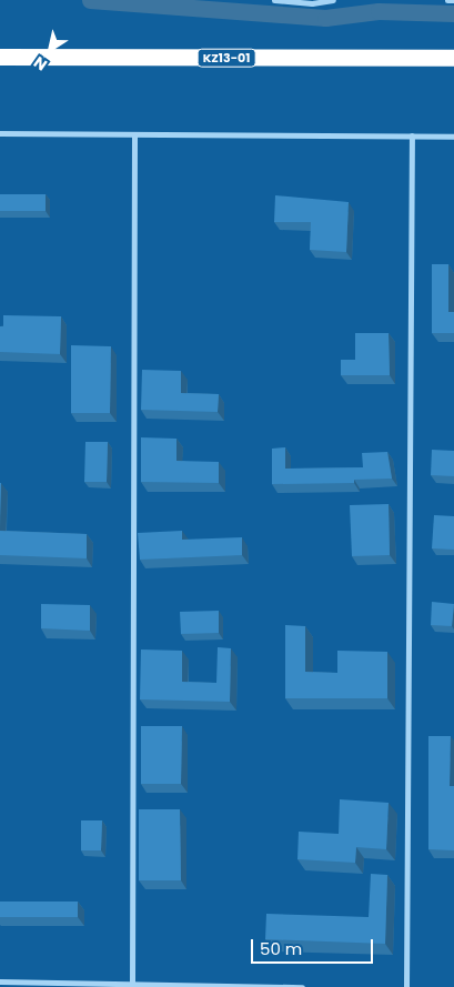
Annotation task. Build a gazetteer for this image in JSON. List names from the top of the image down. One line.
{"streets":{"highway":["KZ13-01"]},"scale_bar":"50 m","north":"bottom left"}
